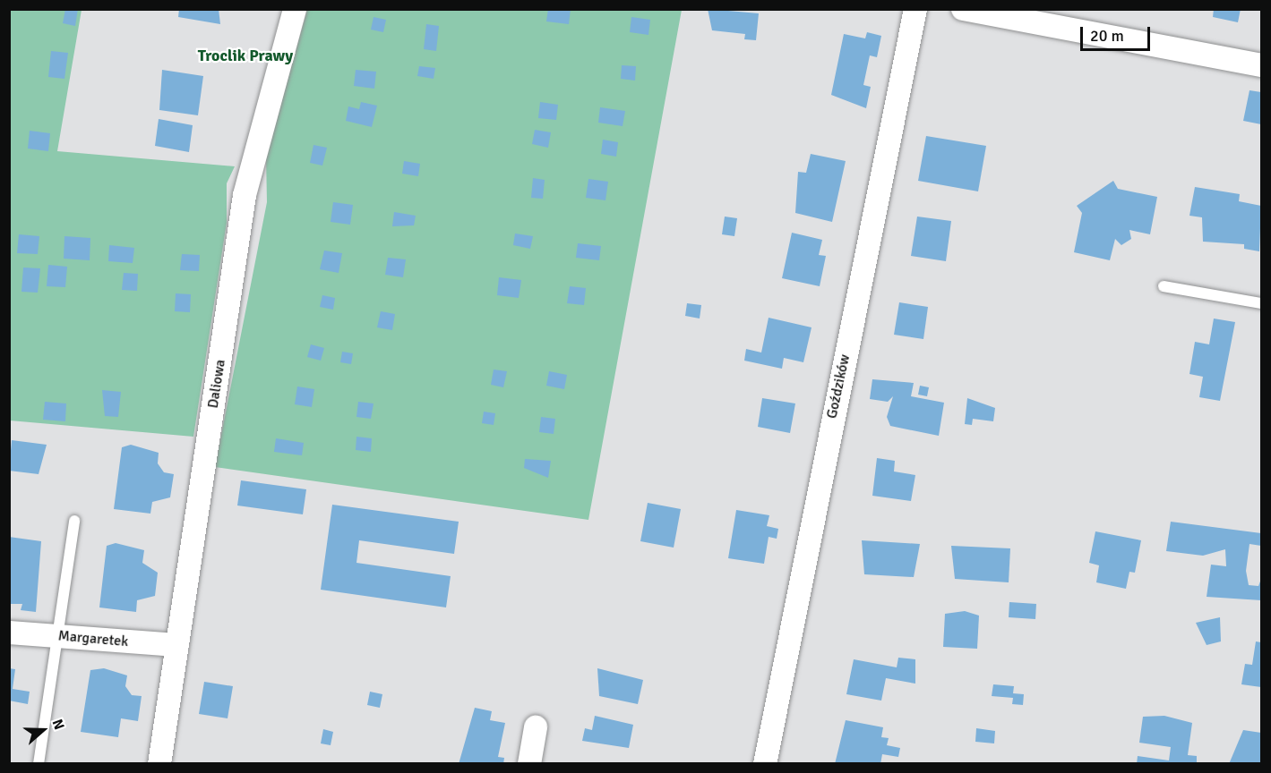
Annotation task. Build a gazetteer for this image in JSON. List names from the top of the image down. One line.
{"streets":{"street":["Daliowa","Goździków","Margaretek"]},"crossings":[["Daliowa","Margaretek"]],"districts":["Troclik Prawy"],"scale_bar":"20 m","north":"right"}
